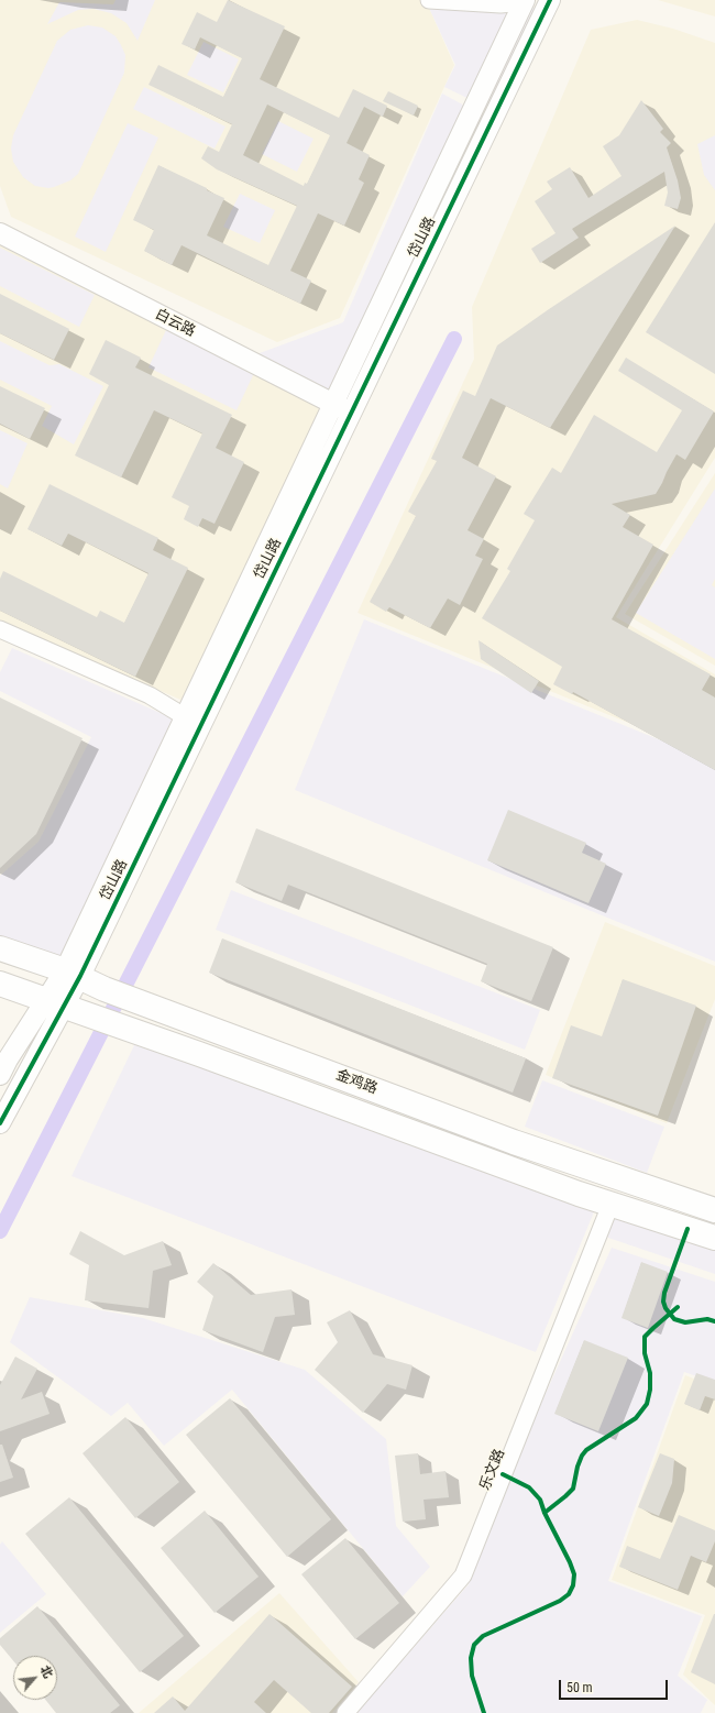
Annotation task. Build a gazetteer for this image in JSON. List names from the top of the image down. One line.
{"streets":{"main road":["金鸡路"],"street":["岱山路","白云路","乐文路"]},"crossings":[["岱山路","白云路"],["岱山路","金鸡路"],["金鸡路","乐文路"]],"scale_bar":"50 m","north":"top right"}
